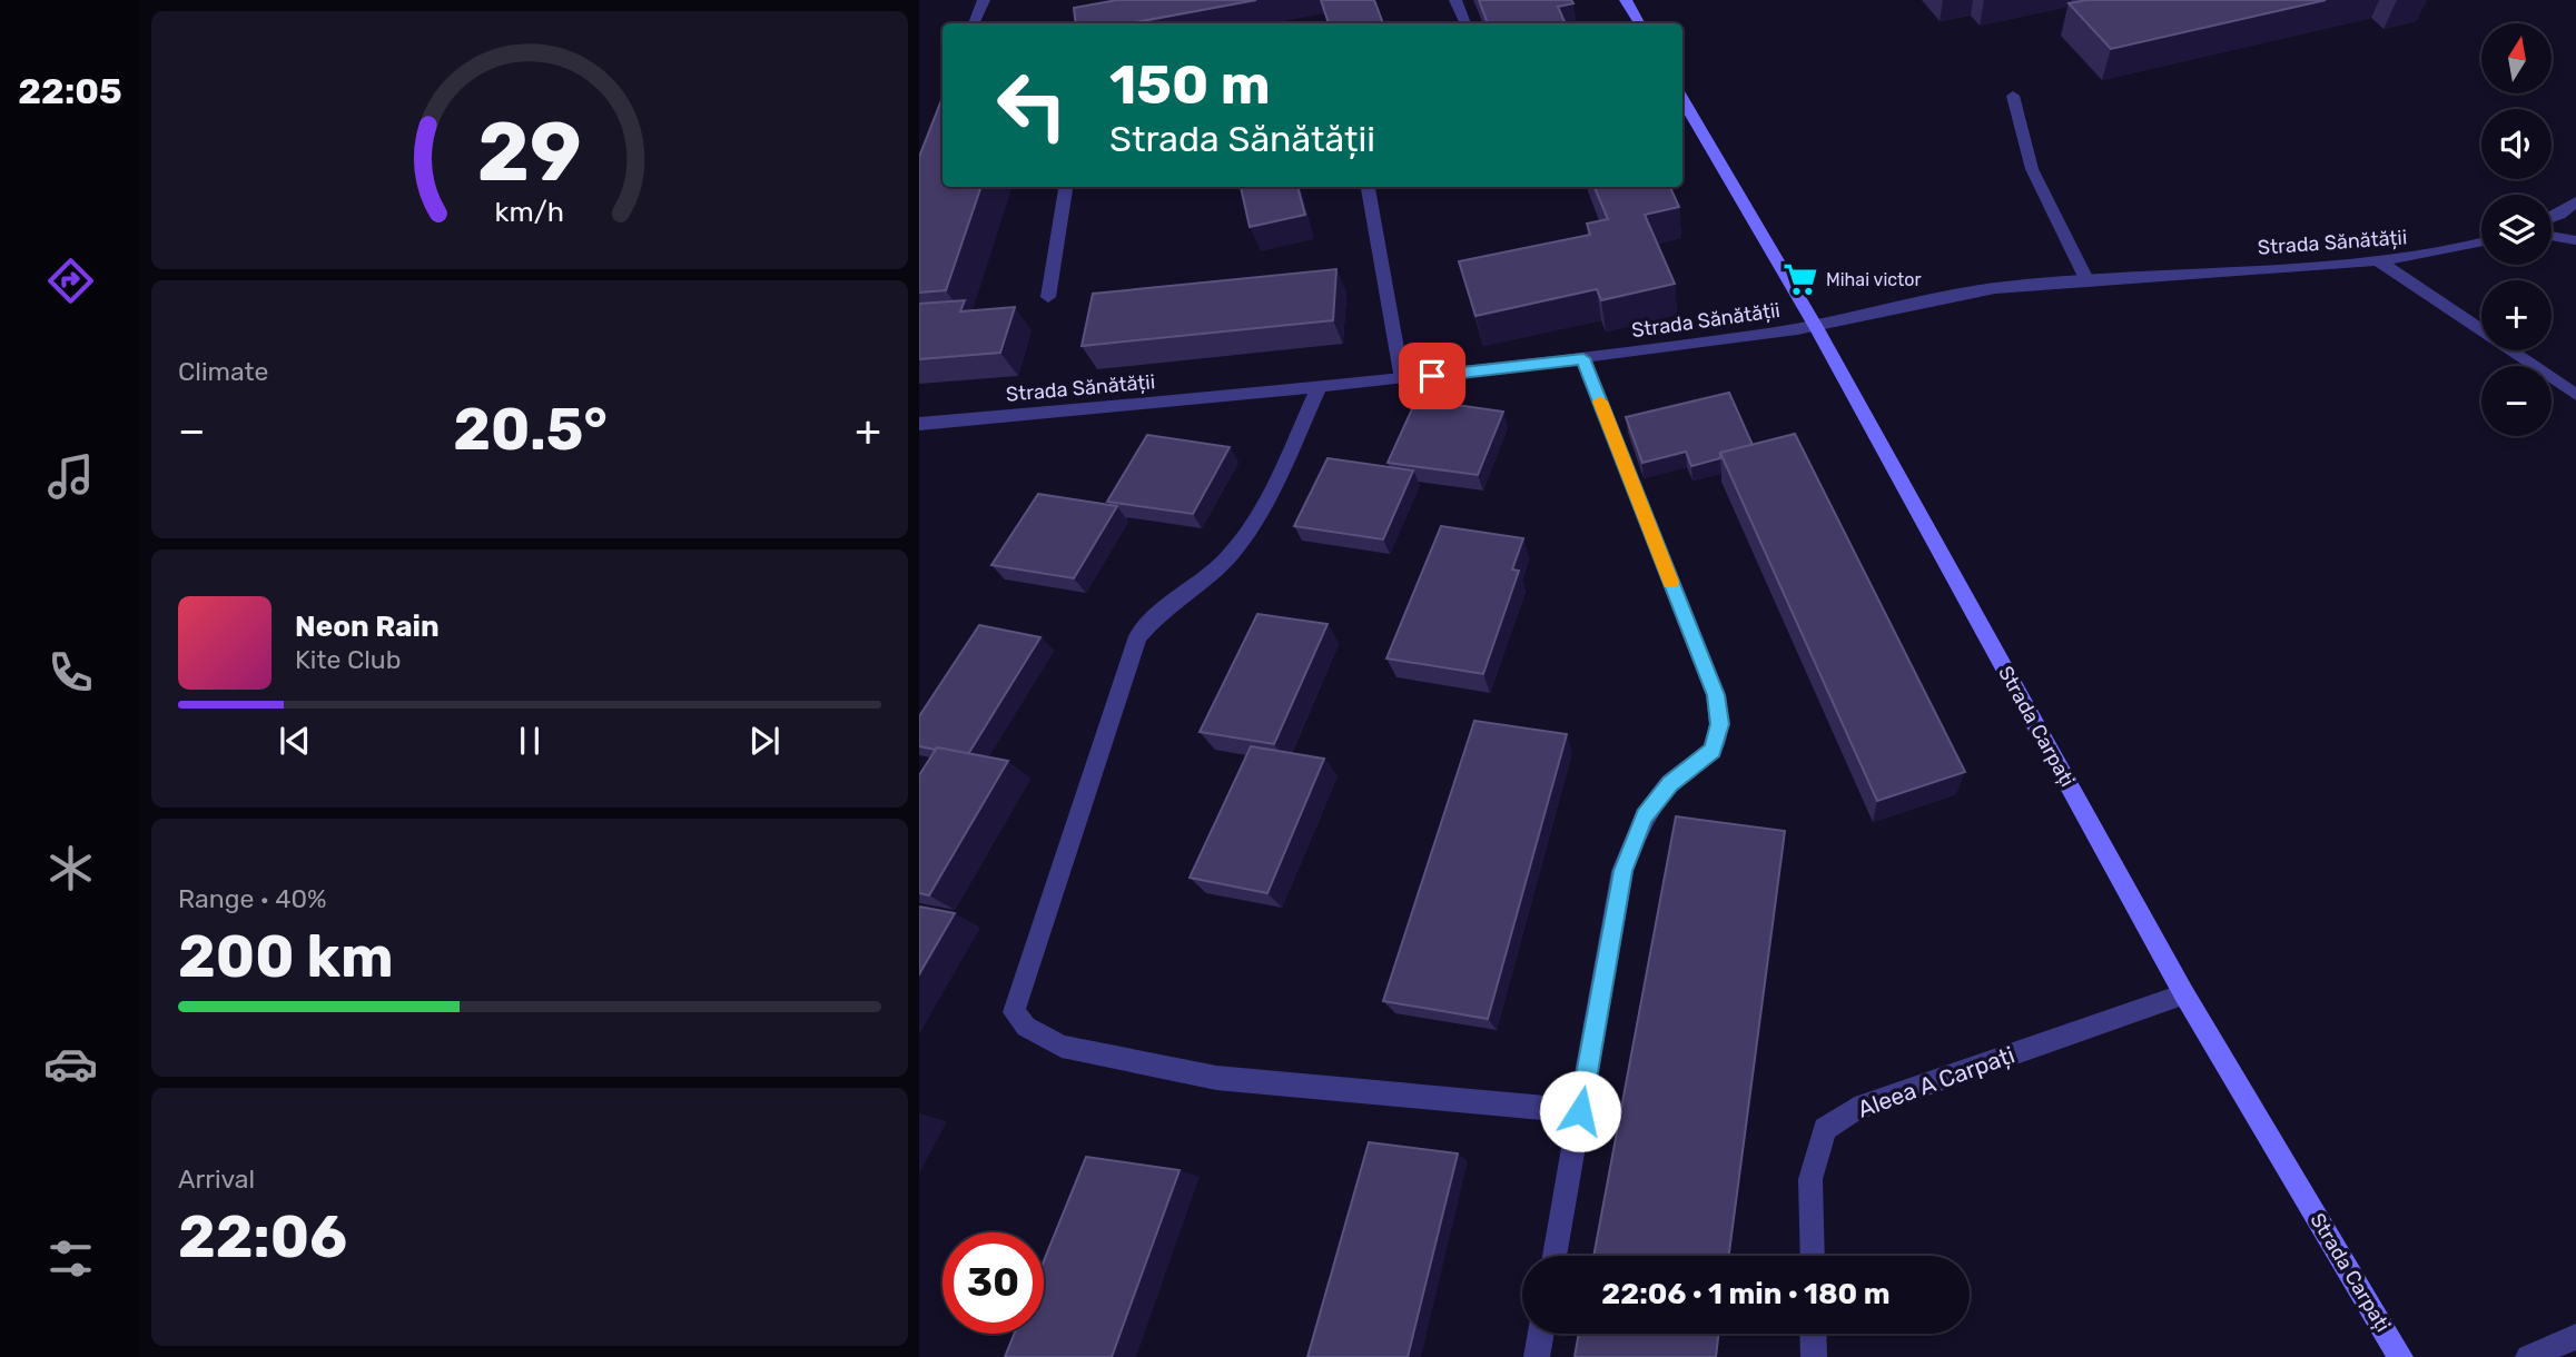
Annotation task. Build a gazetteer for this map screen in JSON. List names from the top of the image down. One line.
{"streets":{"street":["Strada Sănătății","Strada Carpați","Aleea A Carpați"]},"crossings":[["Strada Sănătății","Strada Carpați"],["Strada Carpați","Aleea A Carpați"]],"places":{"supermarket":["Mihai victor"]},"north":"top","page":{"tabs":"22:05","map_buttons":["+","−"],"turn":["150 m","Strada Sănătății"],"tile":["Climate",["Range · 40%","200 km"],["Arrival","22:06"]],"heat":["−","20.5°","+"],"song":["Neon Rain","Kite Club"],"limit":"30","trip":"22:06 · 1 min · 180 m","gauge":["29","km/h"]}}
